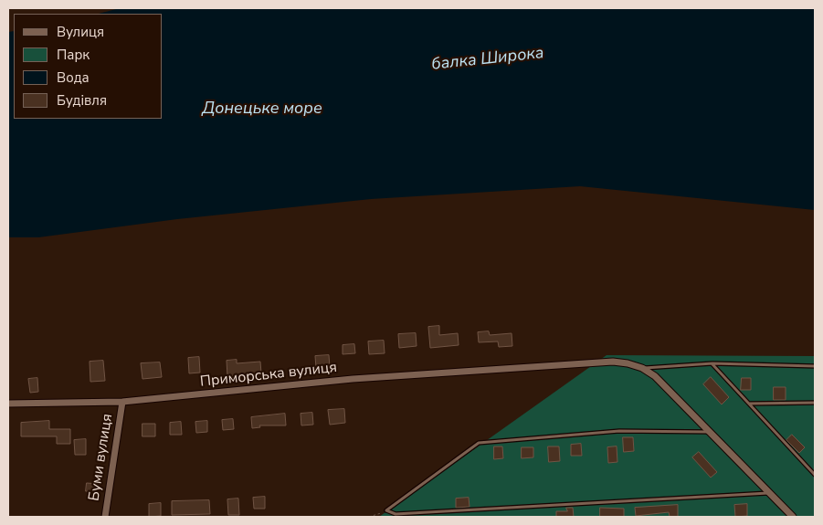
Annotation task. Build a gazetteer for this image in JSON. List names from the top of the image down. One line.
{"streets":{"street":["Приморська вулиця","Буми вулиця"]},"crossings":[["Приморська вулиця","Буми вулиця"]],"water":["балка Широка","Донецьке море"],"legend":["Вулиця","Парк","Вода","Будівля"]}
